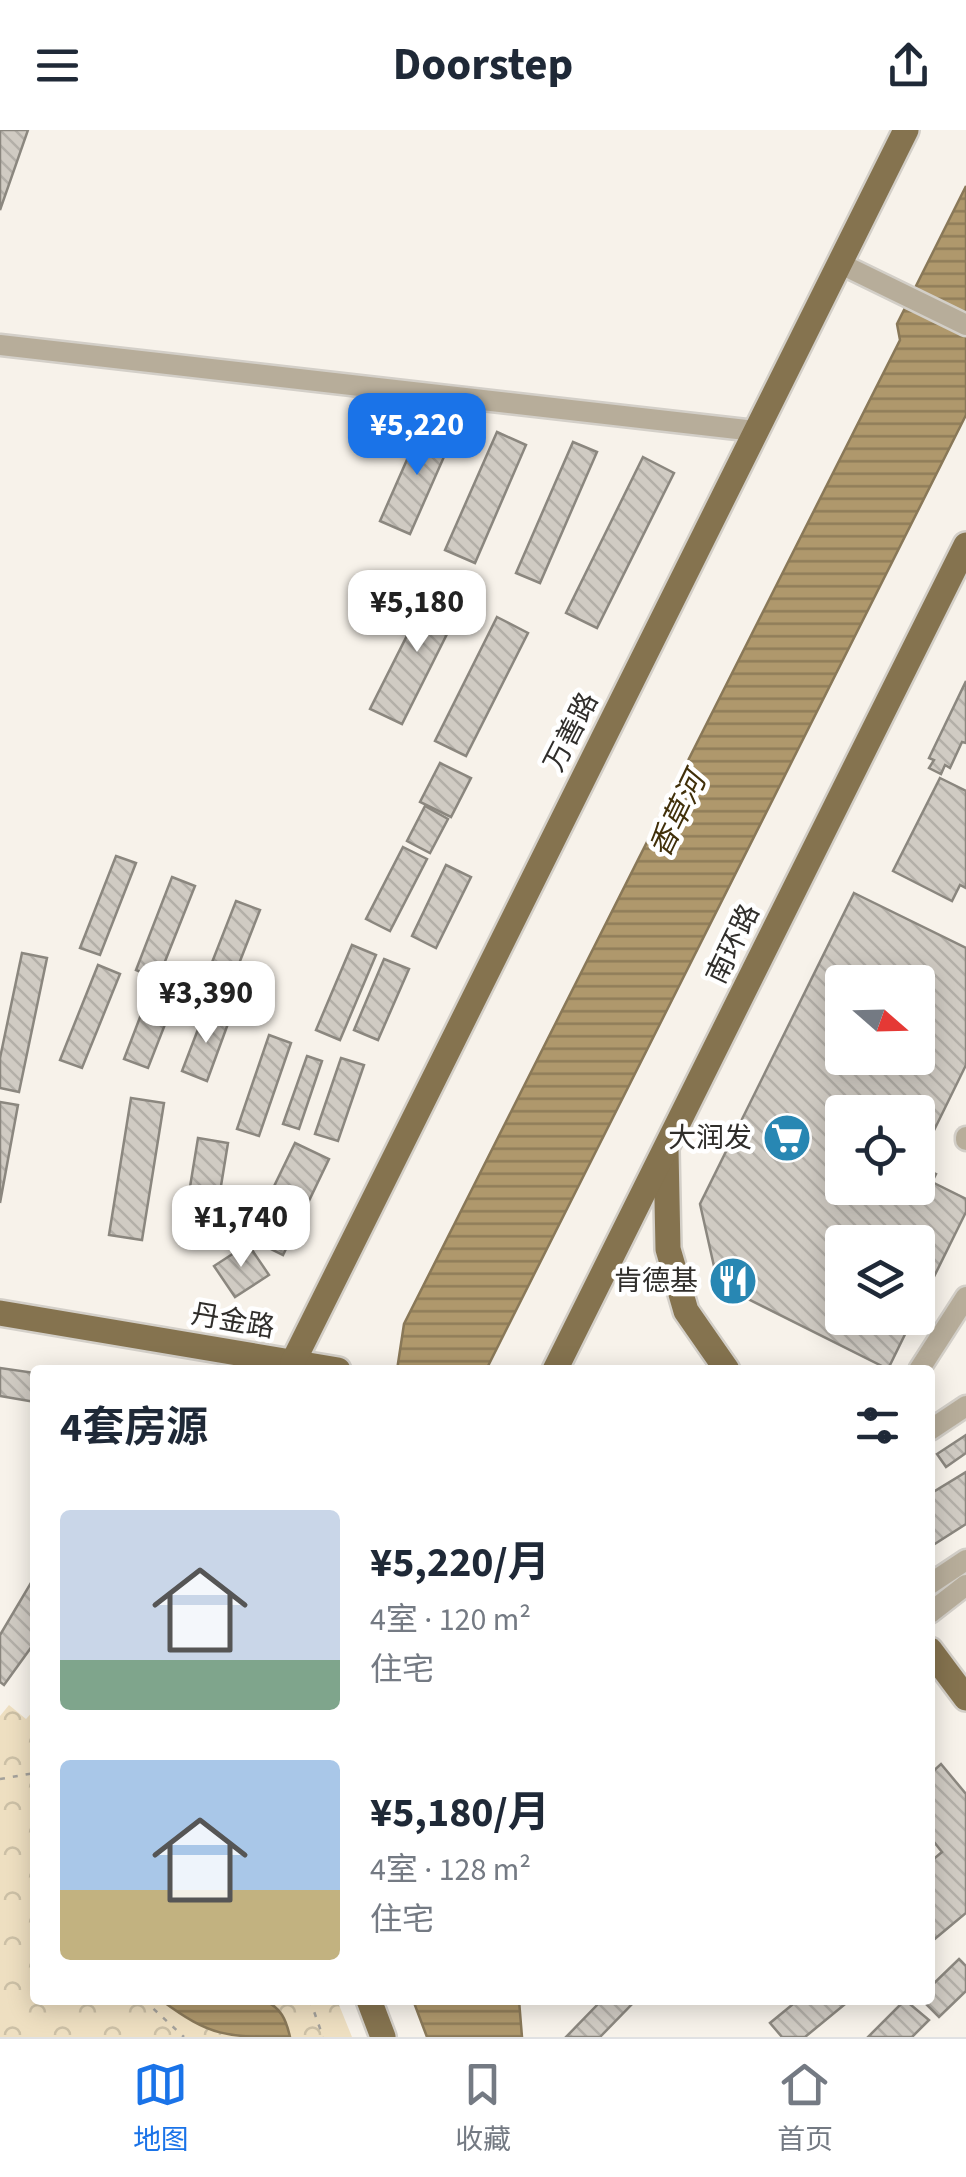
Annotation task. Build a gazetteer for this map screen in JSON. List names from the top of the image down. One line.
{"streets":{"main road":["万善路","南环路","丹金路"]},"water":["香草河"],"places":{"supermarket":["大润发"],"restaurant":["肯德基"]},"north":"right","page":{"header":"Doorstep","price":["¥5,220","¥5,180","¥3,390","¥1,740"],"heading":"4套房源","list":[{"name":"¥5,220/月","note":"4室 · 120 m² · 住宅"},{"name":"¥5,180/月","note":"4室 · 128 m² · 住宅"}],"tabs":["地图","收藏","首页"]}}
